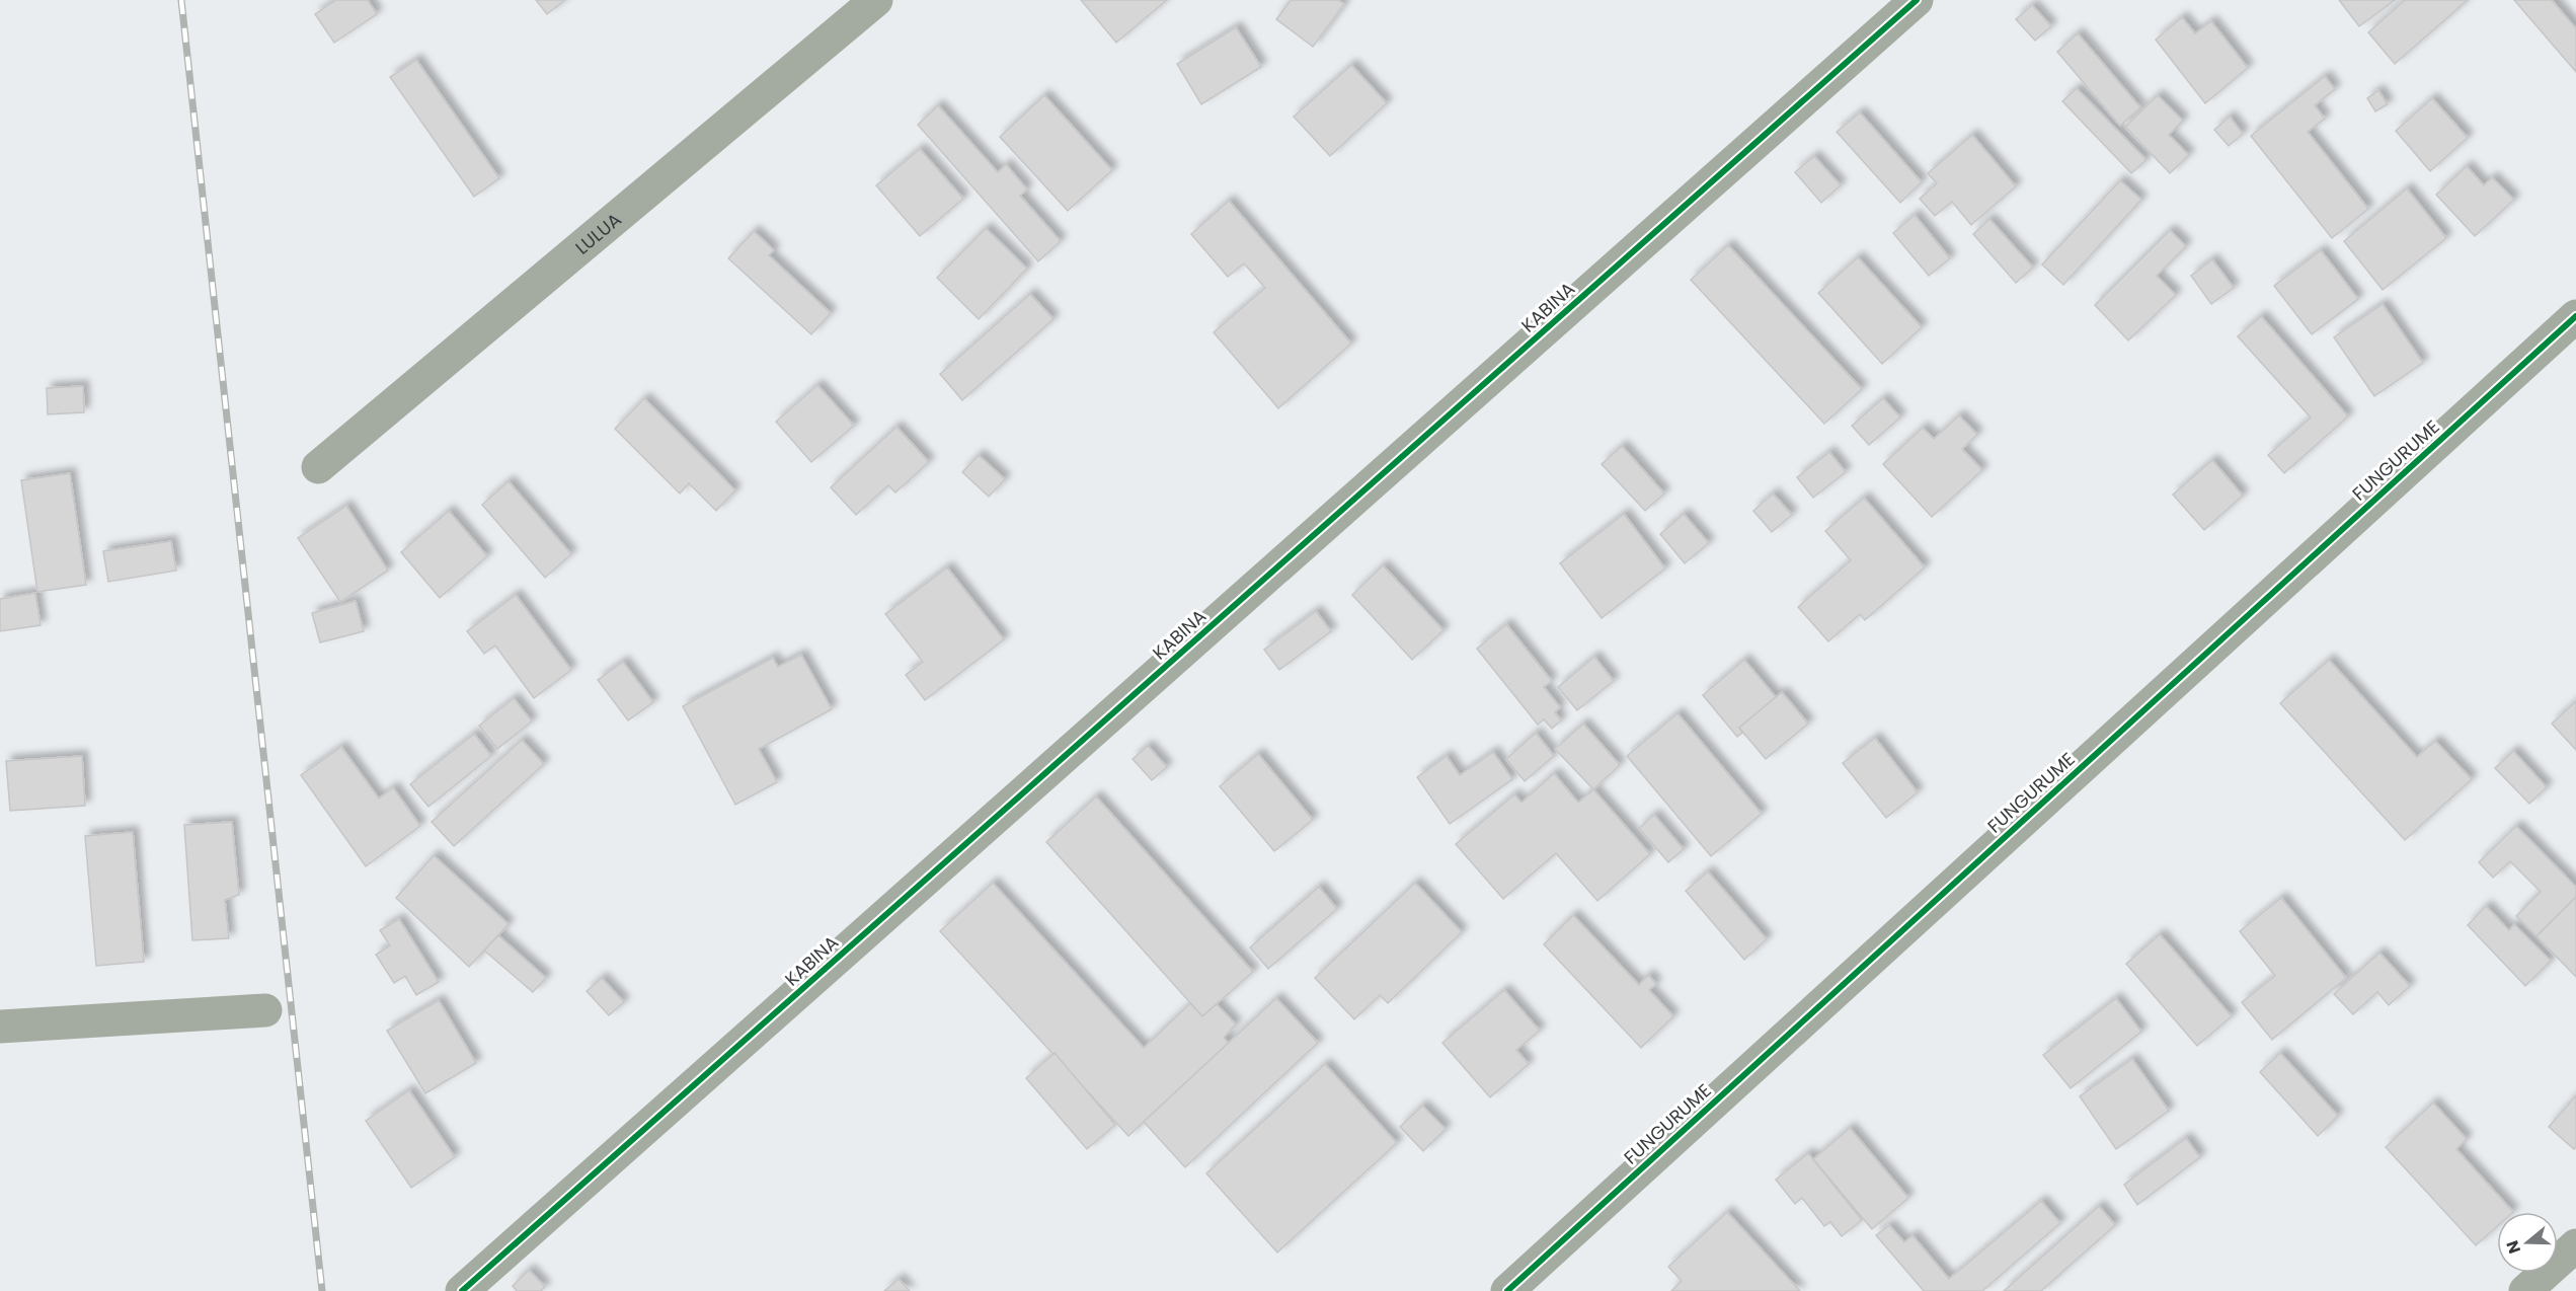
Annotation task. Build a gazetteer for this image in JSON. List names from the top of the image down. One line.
{"streets":{"street":["LULUA","KABINA","FUNGURUME"]},"north":"left"}
